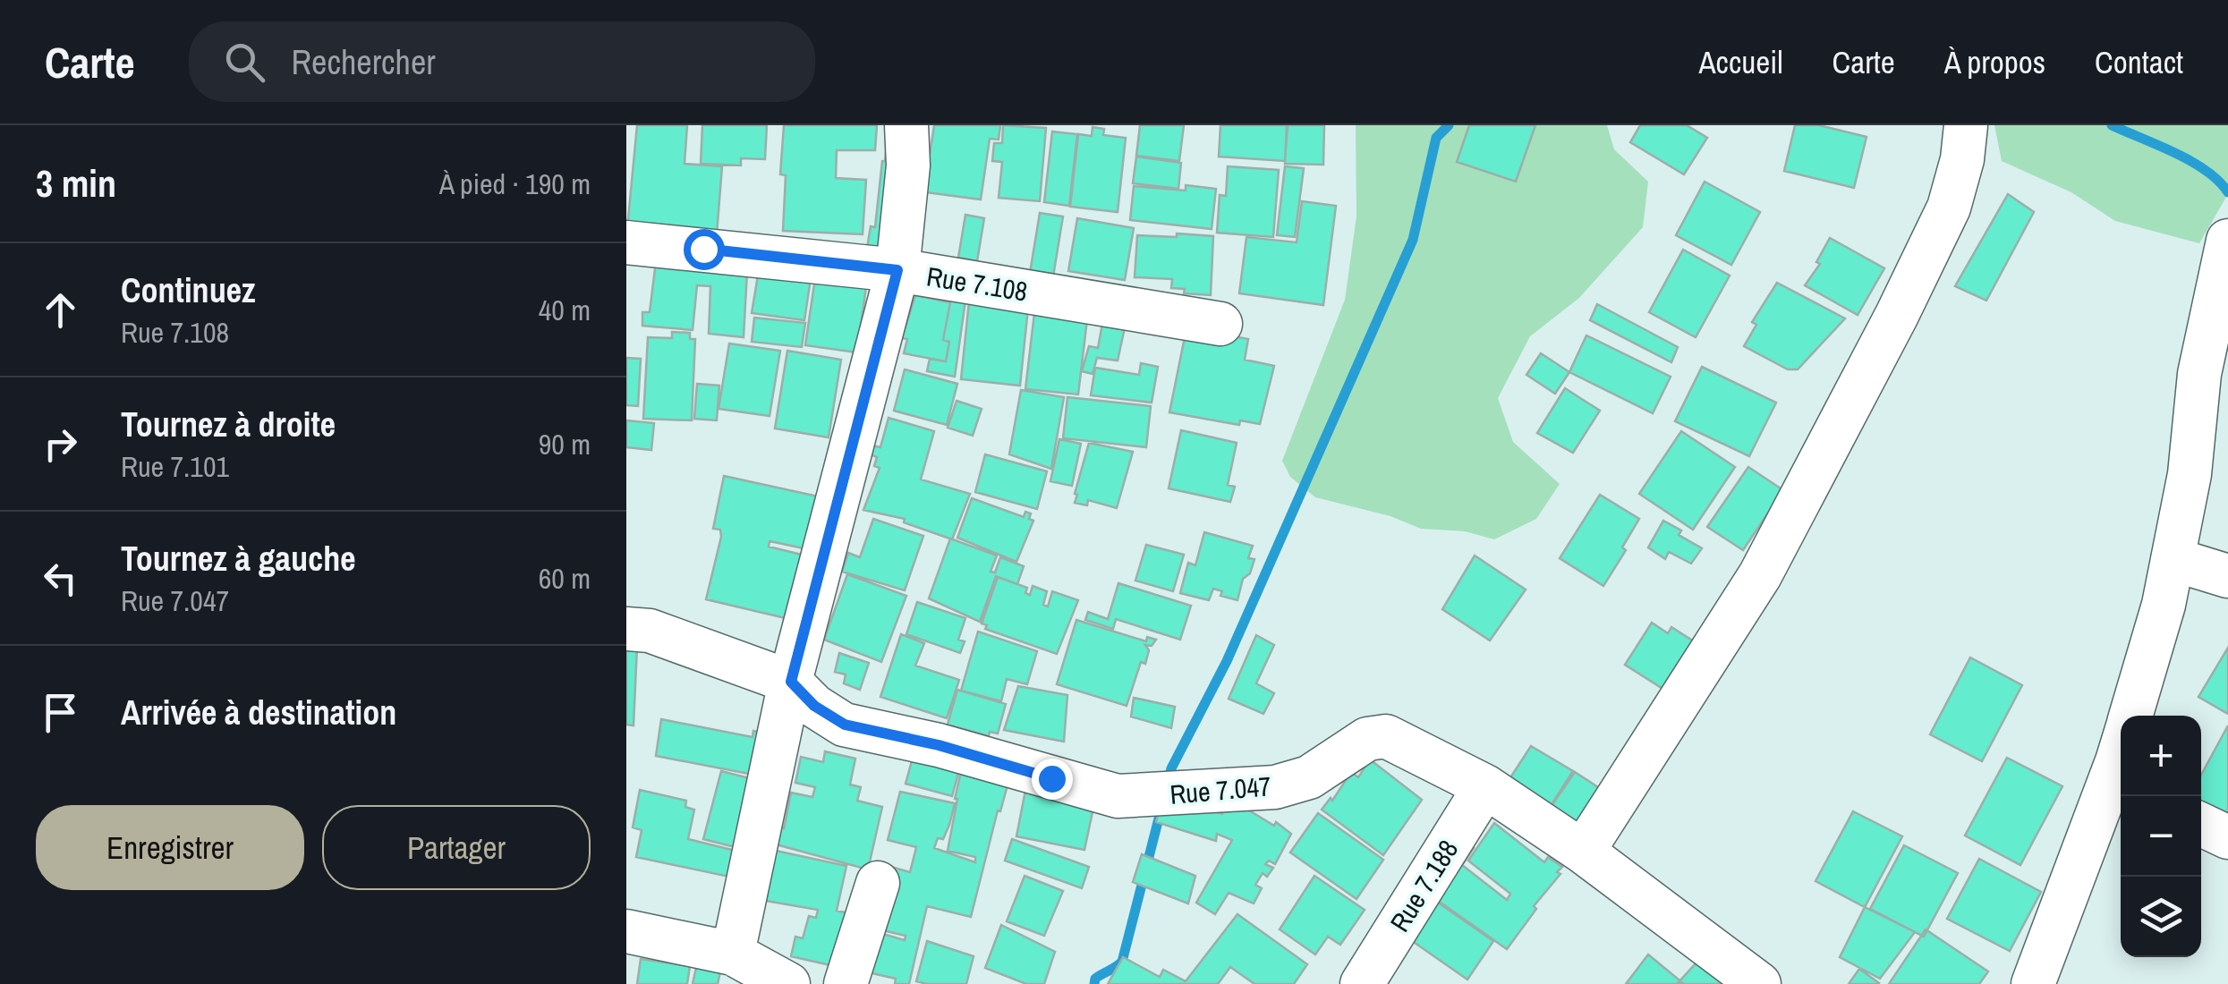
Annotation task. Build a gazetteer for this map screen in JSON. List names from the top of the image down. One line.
{"streets":{"street":["Rue 7.108","Rue 7.047","Rue 7.188"]},"crossings":[["Rue 7.047","Rue 7.188"]],"page":{"header":"Carte","search":"Rechercher","nav":["Accueil","Carte","À propos","Contact"],"heading":["3 min","À pied · 190 m"],"list":[["Continuez","Rue 7.108","40 m"],["Tournez à droite","Rue 7.101","90 m"],["Tournez à gauche","Rue 7.047","60 m"],"Arrivée à destination"],"map_buttons":["+","−"],"buttons":["Enregistrer","Partager"]}}
